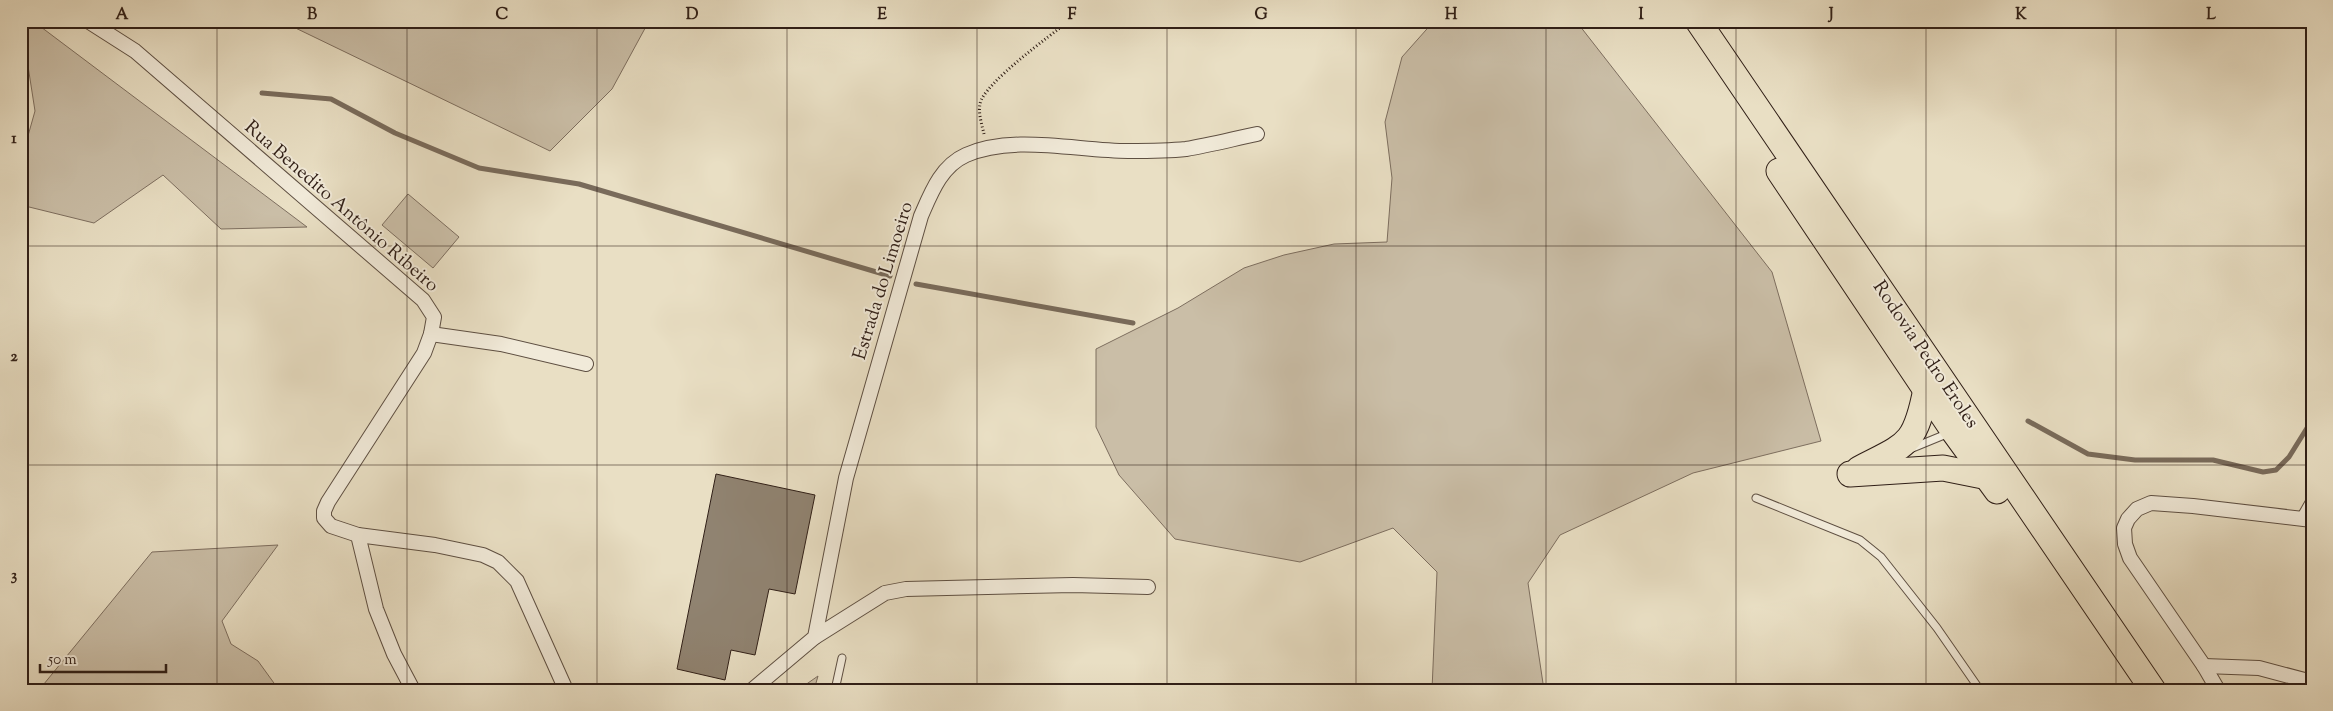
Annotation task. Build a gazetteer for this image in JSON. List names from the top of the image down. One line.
{"streets":{"highway":["Rodovia Pedro Eroles"],"street":["Rua Benedito Antônio Ribeiro","Estrada do Limoeiro"]},"scale_bar":"50 m","grid":{"columns":["A","B","C","D","E","F","G","H","I","J","K","L"],"rows":["1","2","3"]}}
